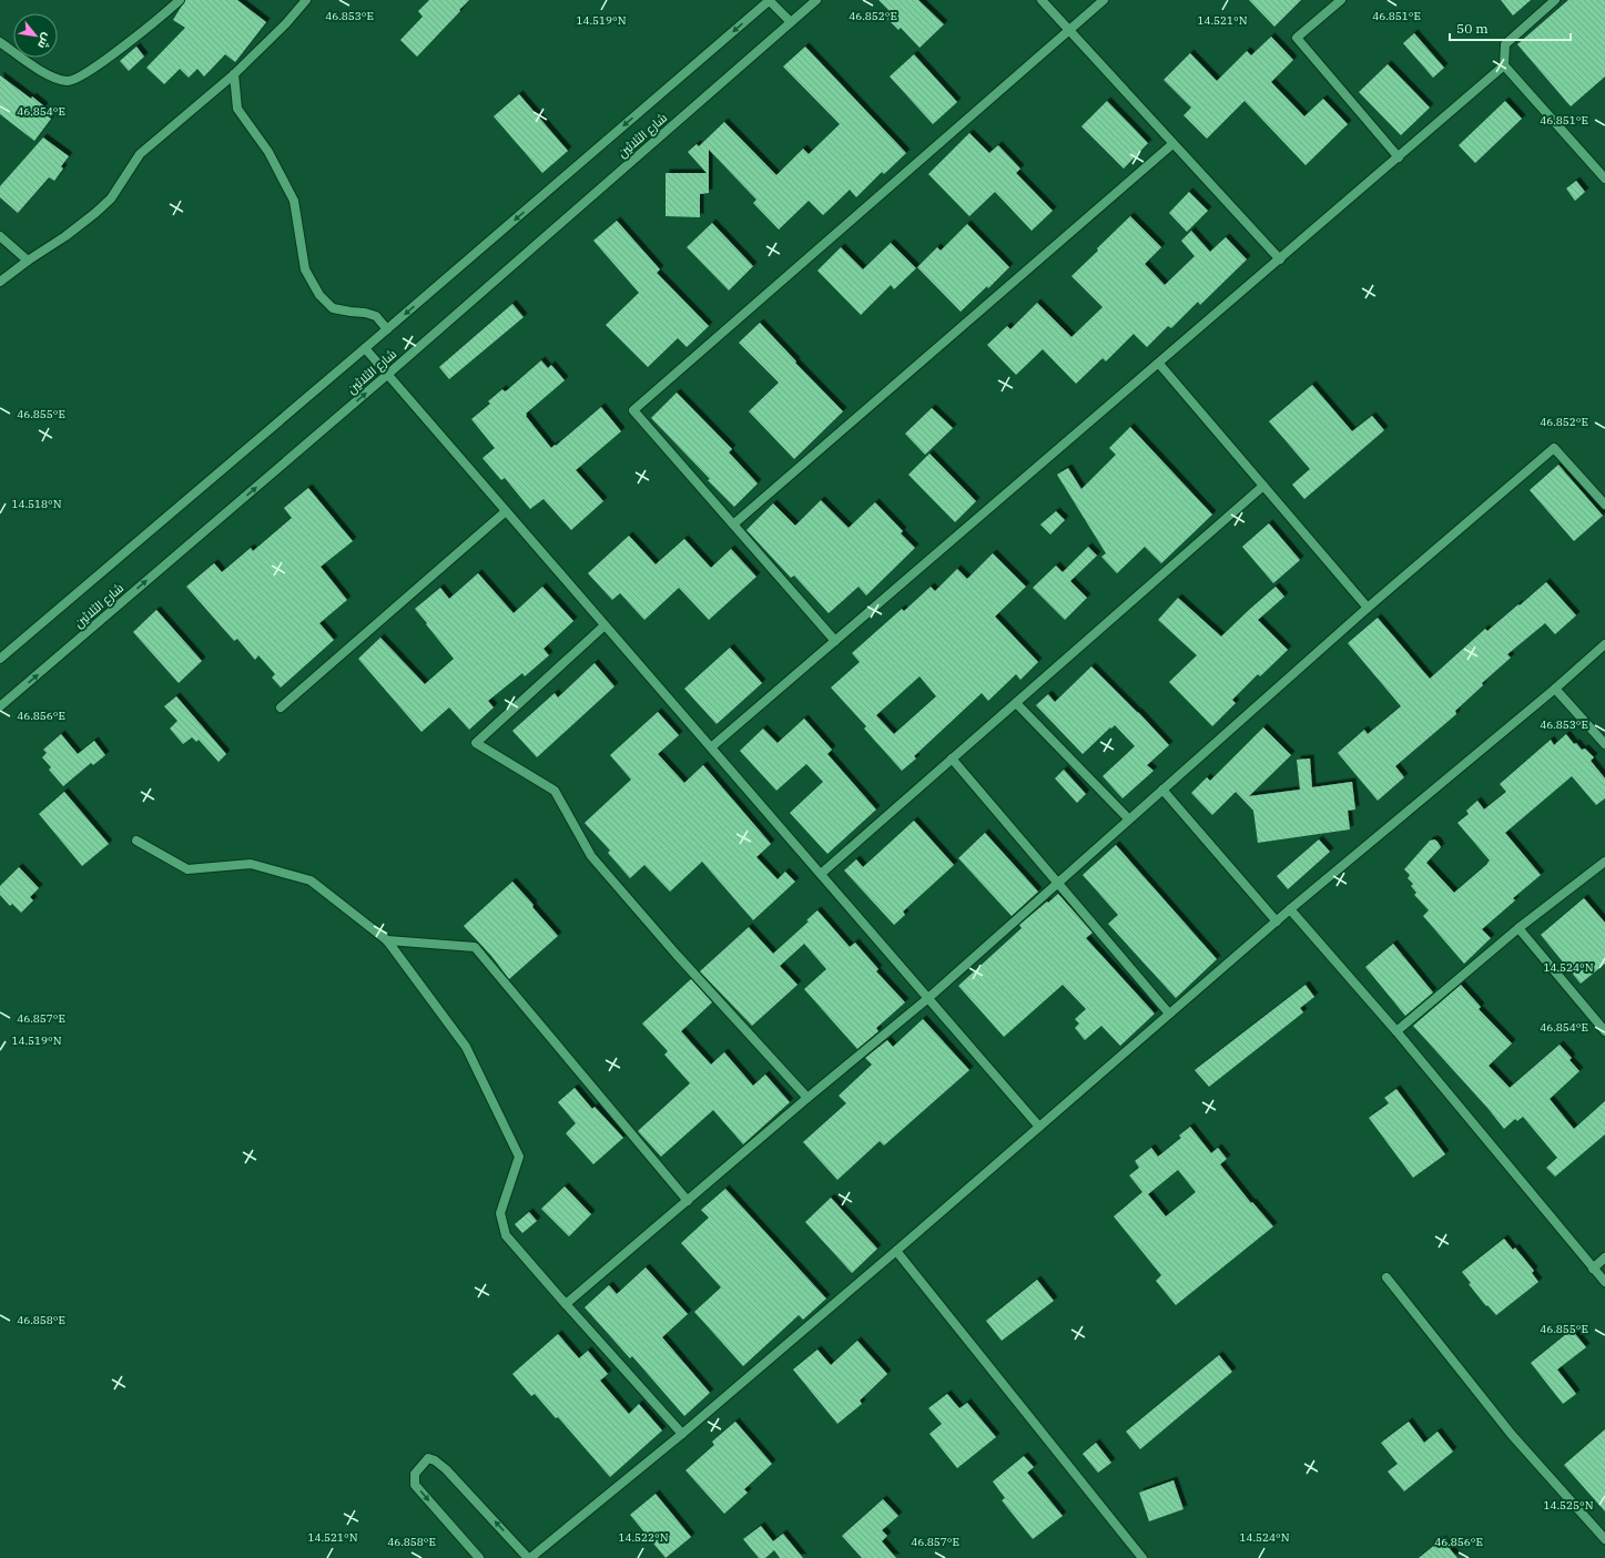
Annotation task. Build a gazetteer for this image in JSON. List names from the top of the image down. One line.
{"streets":{"street":["شارع الثلاثين"]},"scale_bar":"50 m","north":"bottom right","coordinates":["46.853°E","46.852°E","46.851°E","14.519°N","14.521°N","46.854°E","46.855°E","14.518°N","46.856°E","14.524°N","46.857°E","46.858°E","14.525°N","14.522°N"]}
